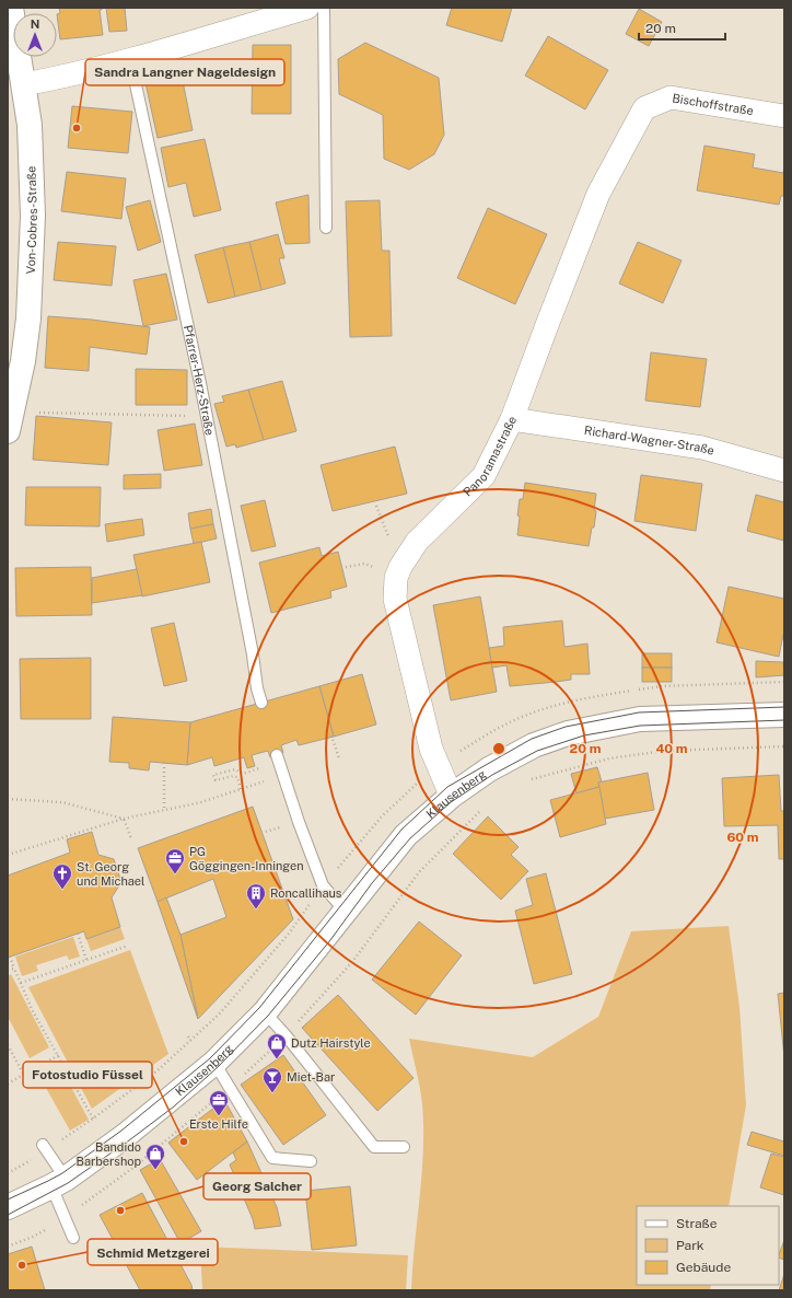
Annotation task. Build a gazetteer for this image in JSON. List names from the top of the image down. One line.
{"streets":{"street":["Bischoffstraße","Von-Cobres-Straße","Richard-Wagner-Straße","Panoramastraße","Klausenberg"],"lane":["Pfarrer-Herz-Straße"]},"crossings":[["Bischoffstraße","Panoramastraße"],["Richard-Wagner-Straße","Panoramastraße"],["Panoramastraße","Klausenberg"]],"places":{"other":["Sandra Langner Nageldesign","Fotostudio Füssel","Georg Salcher","Schmid Metzgerei"],"office":["PG Göggingen-Inningen","Erste Hilfe"],"church":["St. Georg und Michael"],"building":["Roncallihaus"],"shop":["Dutz Hairstyle","Bandido Barbershop"],"bar":["Miet-Bar"]},"legend":["Straße","Park","Gebäude"],"scale_bar":"20 m","north":"top","rings":["20 m","40 m","60 m"]}
